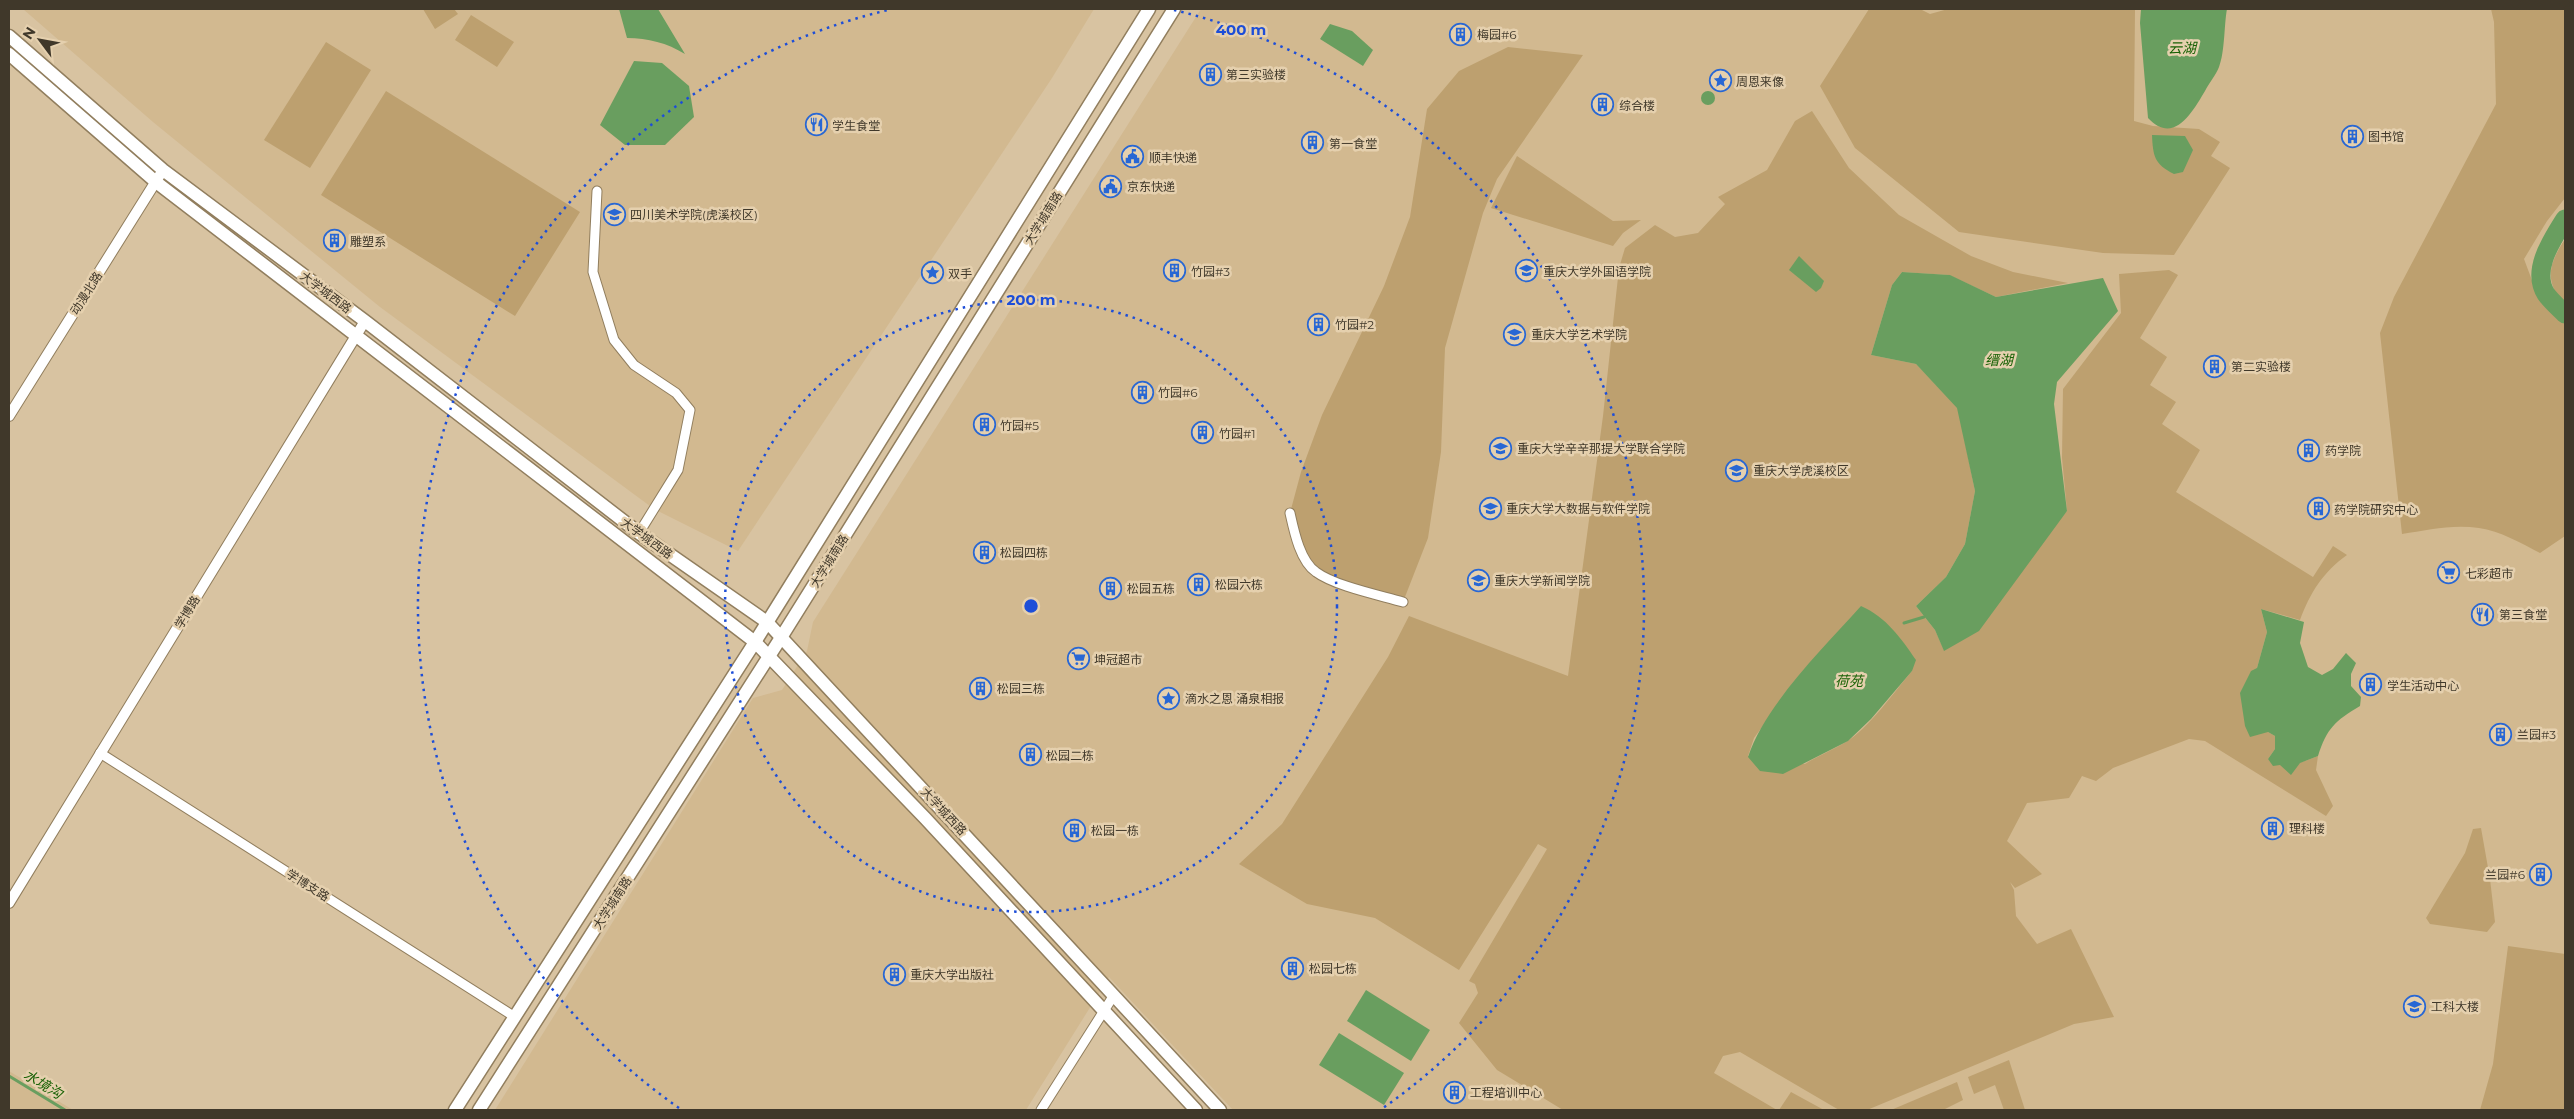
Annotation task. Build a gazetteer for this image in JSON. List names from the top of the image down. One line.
{"streets":{"main road":["大学城南路","大学城西路"],"street":["动漫北路","学博路","学博支路"]},"crossings":[["大学城南路","大学城西路"],["大学城南路","学博支路"],["大学城西路","动漫北路"],["大学城西路","学博路"],["学博路","学博支路"]],"water":["云湖","缙湖","荷苑","水境沟"],"places":{"building":["梅园#6","第三实验楼","综合楼","图书馆","第一食堂","雕塑系","竹园#3","竹园#2","第二实验楼","竹园#6","竹园#5","竹园#1","药学院","药学院研究中心","松园四栋","松园六栋","松园五栋","学生活动中心","松园三栋","兰园#3","松园二栋","理科楼","松园一栋","兰园#6","松园七栋","重庆大学出版社","工程培训中心"],"place":["周恩来像","双手","滴水之恩 涌泉相报"],"restaurant":["学生食堂","第三食堂"],"public building":["顺丰快递","京东快递"],"school or university":["四川美术学院(虎溪校区)","重庆大学外国语学院","重庆大学艺术学院","重庆大学辛辛那提大学联合学院","重庆大学虎溪校区","重庆大学大数据与软件学院","重庆大学新闻学院","工科大楼"],"supermarket":["七彩超市","坤冠超市"]},"north":"top left","rings":["400 m","200 m"]}
